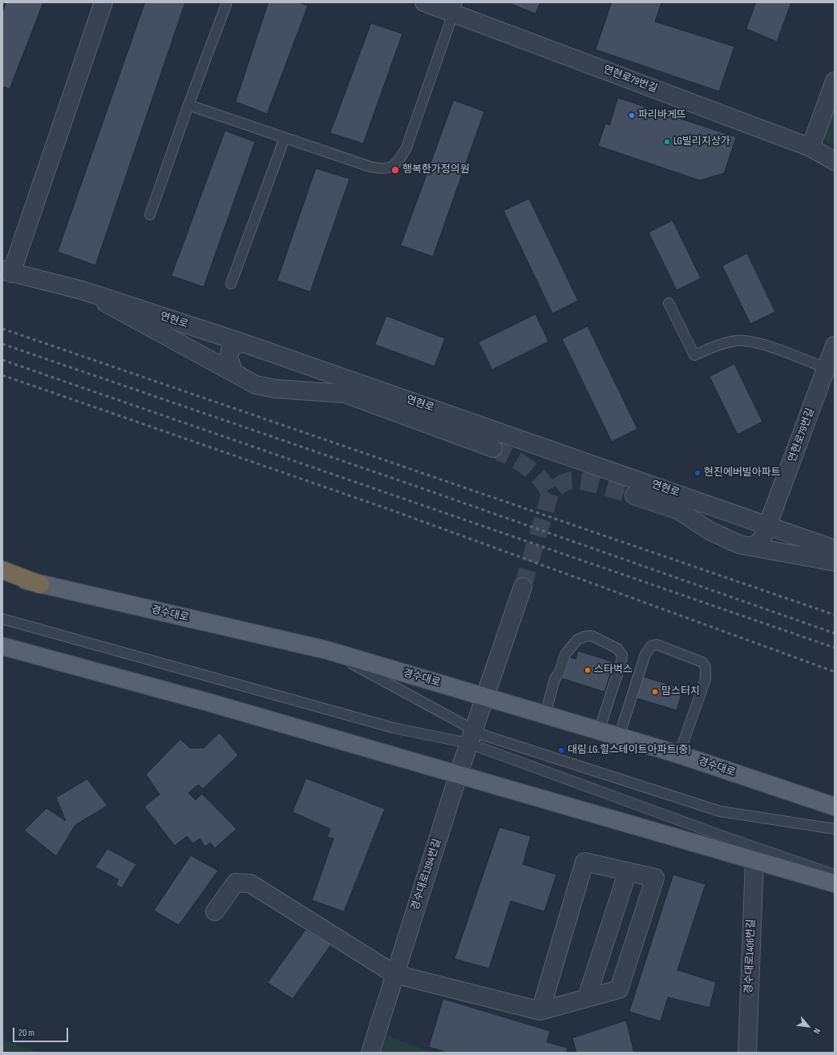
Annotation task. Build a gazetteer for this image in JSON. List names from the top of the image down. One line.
{"streets":{"main road":["경수대로"],"street":["연현로79번길","연현로","경수대로1394번길","경수대로1406번길"]},"crossings":[["연현로79번길","연현로"],["경수대로","경수대로1394번길"]],"places":["파리바게뜨","LG빌리지상가","행복한가정의원","현진에버빌아파트","스타벅스","맘스터치","대림.LG.힐스테이트아파트(중)"],"scale_bar":"20 m","north":"bottom right"}
